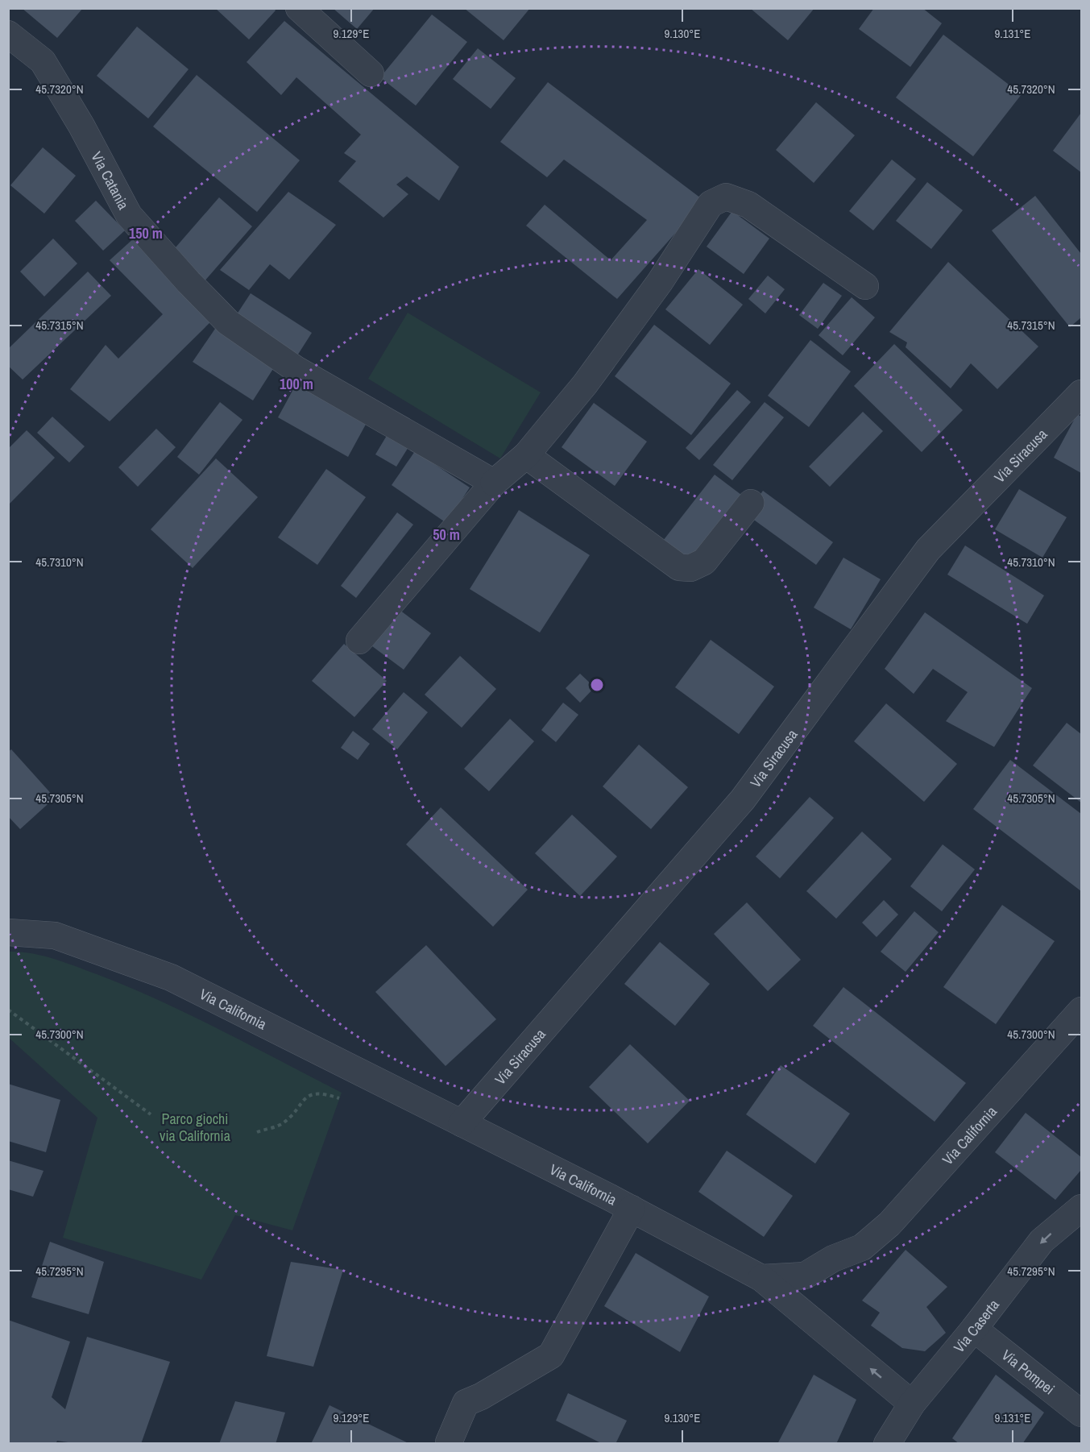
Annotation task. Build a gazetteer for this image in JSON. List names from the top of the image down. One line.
{"streets":{"street":["Via Catania","Via Siracusa","Via California","Via Caserta","Via Pompei"]},"crossings":[["Via Siracusa","Via California"],["Via Caserta","Via Pompei"]],"one_way":["Via Caserta"],"parks":["Parco giochi via California"],"coordinates":["9.129°E","9.130°E","9.131°E","45.7320°N","45.7315°N","45.7310°N","45.7305°N","45.7300°N","45.7295°N"],"rings":["150 m","100 m","50 m"]}
